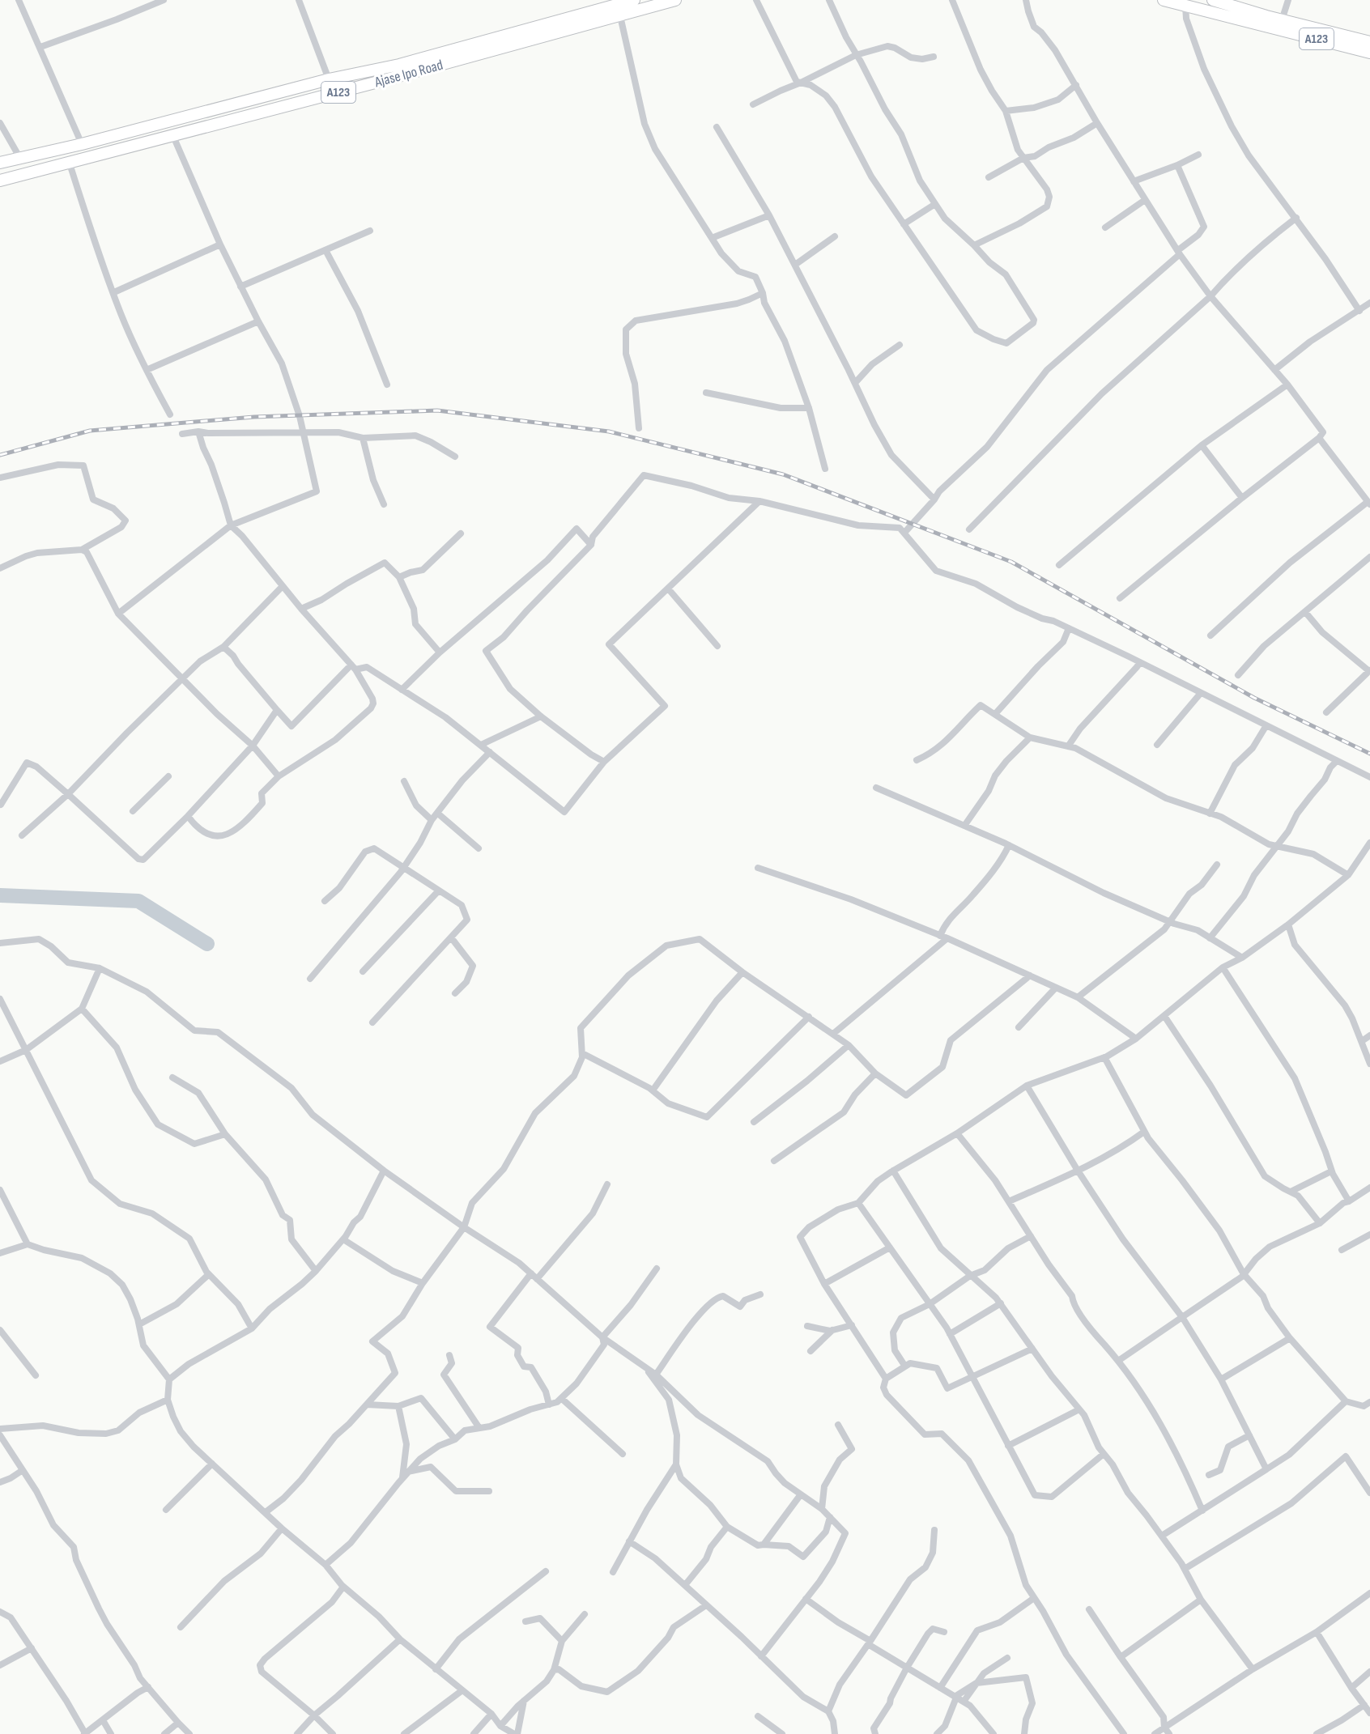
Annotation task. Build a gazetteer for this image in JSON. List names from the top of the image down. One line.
{"streets":{"highway":["A123","Ajase Ipo Road"]}}
